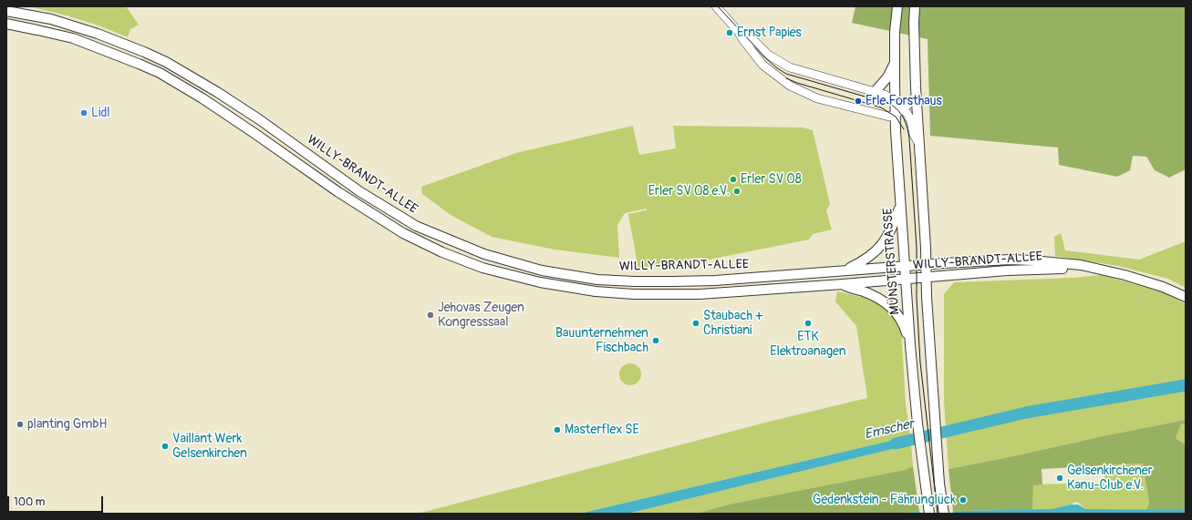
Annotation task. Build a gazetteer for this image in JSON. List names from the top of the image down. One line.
{"streets":{"main road":["WILLY-BRANDT-ALLEE","MÜNSTERSTRASSE"]},"crossings":[["WILLY-BRANDT-ALLEE","MÜNSTERSTRASSE"]],"water":["Emscher"],"places":["Ernst Papies","Erle Forsthaus","Lidl","Erler SV 08","Erler SV 08 e.V.","Jehovas Zeugen Kongresssaal","Staubach + Christiani","ETK Elektroanagen","Bauunternehmen Fischbach","planting GmbH","Masterflex SE","Vaillant Werk Gelsenkirchen","Gelsenkirchener Kanu-Club e.V.","Gedenkstein - Fährunglück"],"scale_bar":"100 m"}
